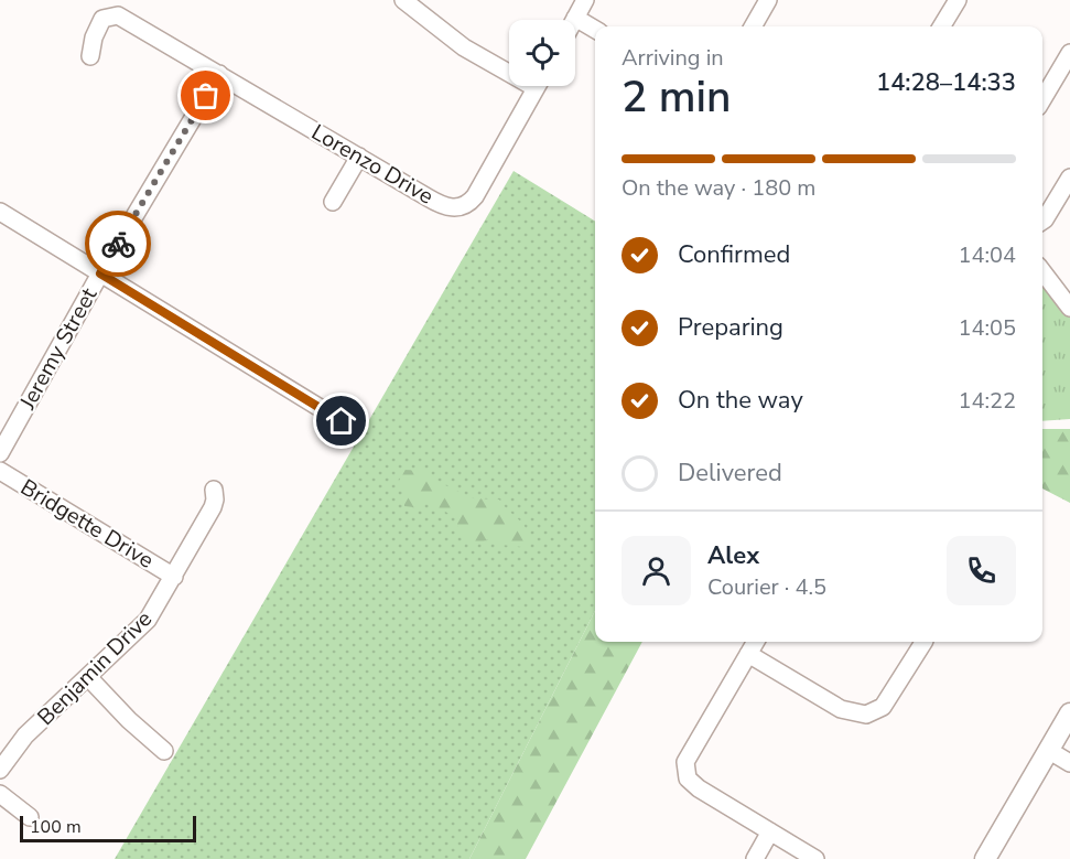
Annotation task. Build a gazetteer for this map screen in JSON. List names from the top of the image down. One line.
{"streets":{"street":["Lorenzo Drive","Jeremy Street","Bridgette Drive","Benjamin Drive"]},"crossings":[["Lorenzo Drive","Jeremy Street"],["Bridgette Drive","Benjamin Drive"]],"scale_bar":"100 m","page":{"heading":["2 min","Arriving in","14:28–14:33"],"panel":["Alex","Courier · 4.5"],"bar":"On the way · 180 m","list":[["Confirmed","14:04"],["Preparing","14:05"],["On the way","14:22"],"Delivered"],"scale":"100 m"}}
